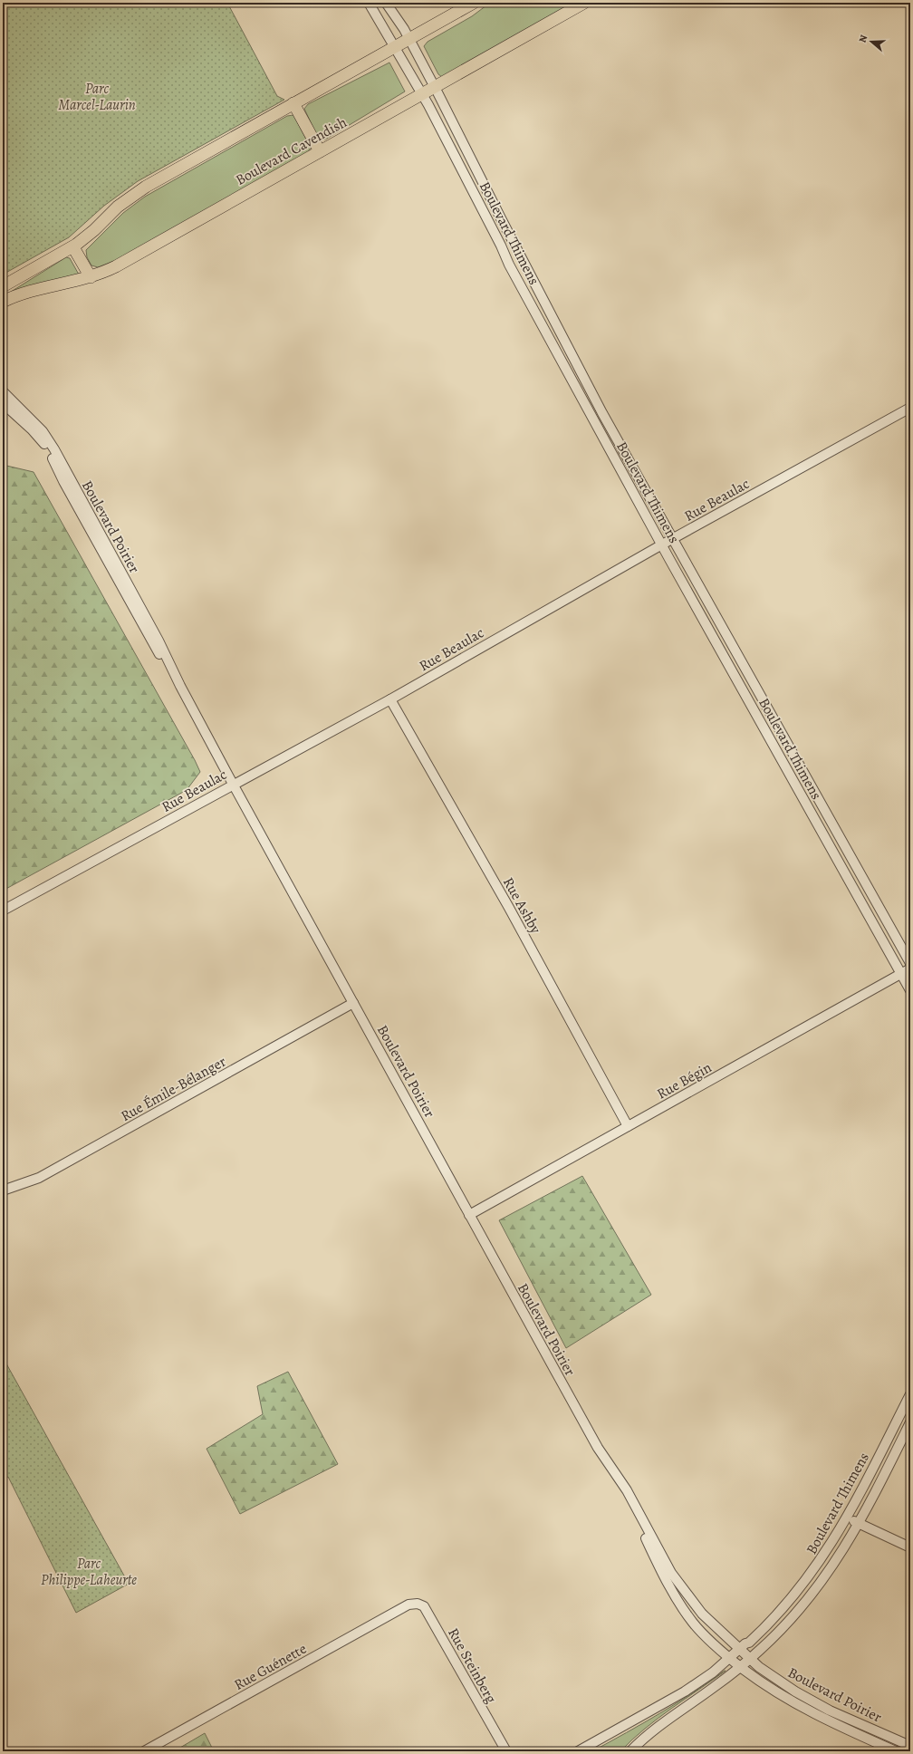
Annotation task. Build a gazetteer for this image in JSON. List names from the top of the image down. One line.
{"streets":{"main road":["Boulevard Cavendish"],"street":["Boulevard Thimens","Rue Beaulac","Boulevard Poirier","Rue Ashby","Rue Bégin","Rue Émile-Bélanger","Rue Steinberg","Rue Guénette"]},"crossings":[["Boulevard Cavendish","Boulevard Thimens"],["Boulevard Thimens","Rue Beaulac"],["Boulevard Thimens","Boulevard Poirier"],["Boulevard Thimens","Rue Bégin"],["Rue Beaulac","Boulevard Poirier"],["Rue Beaulac","Rue Ashby"],["Boulevard Poirier","Rue Bégin"],["Boulevard Poirier","Rue Émile-Bélanger"],["Rue Ashby","Rue Bégin"],["Rue Steinberg","Rue Guénette"]],"parks":["Parc Marcel-Laurin","Parc Philippe-Laheurte"],"north":"left"}
